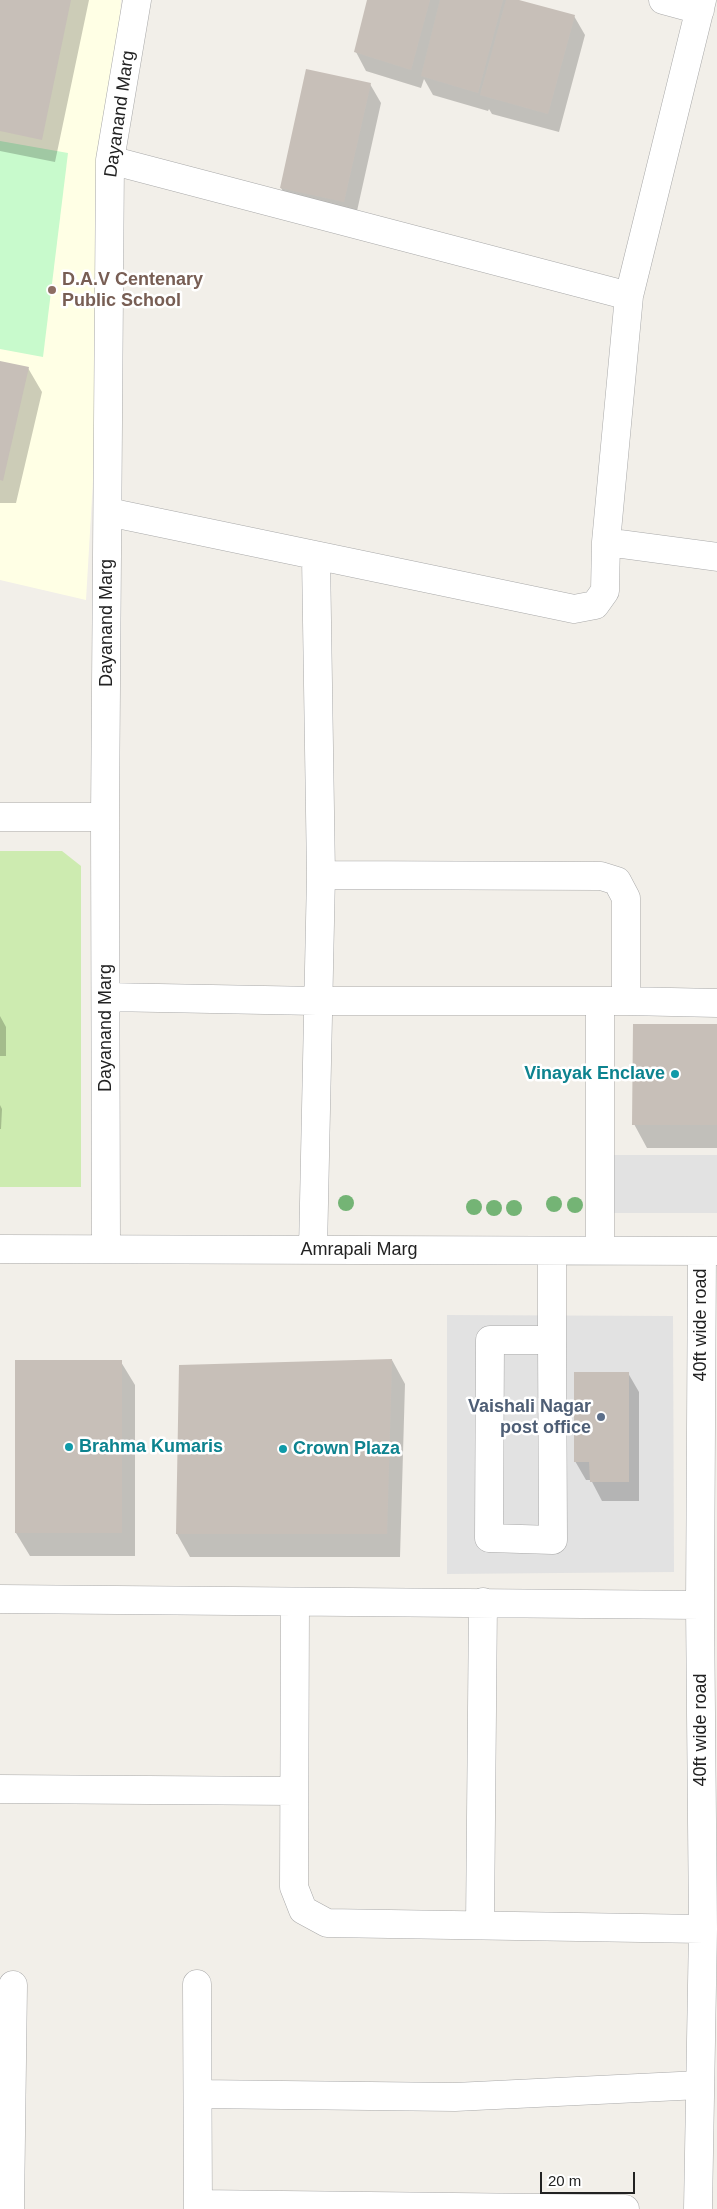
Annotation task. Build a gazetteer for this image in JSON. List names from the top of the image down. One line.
{"streets":{"street":["Dayanand Marg","Amrapali Marg","40ft wide road"]},"crossings":[["Dayanand Marg","Amrapali Marg"],["Amrapali Marg","40ft wide road"]],"places":["D.A.V Centenary Public School","Vinayak Enclave","Vaishali Nagar post office","Brahma Kumaris","Crown Plaza"],"scale_bar":"20 m"}
